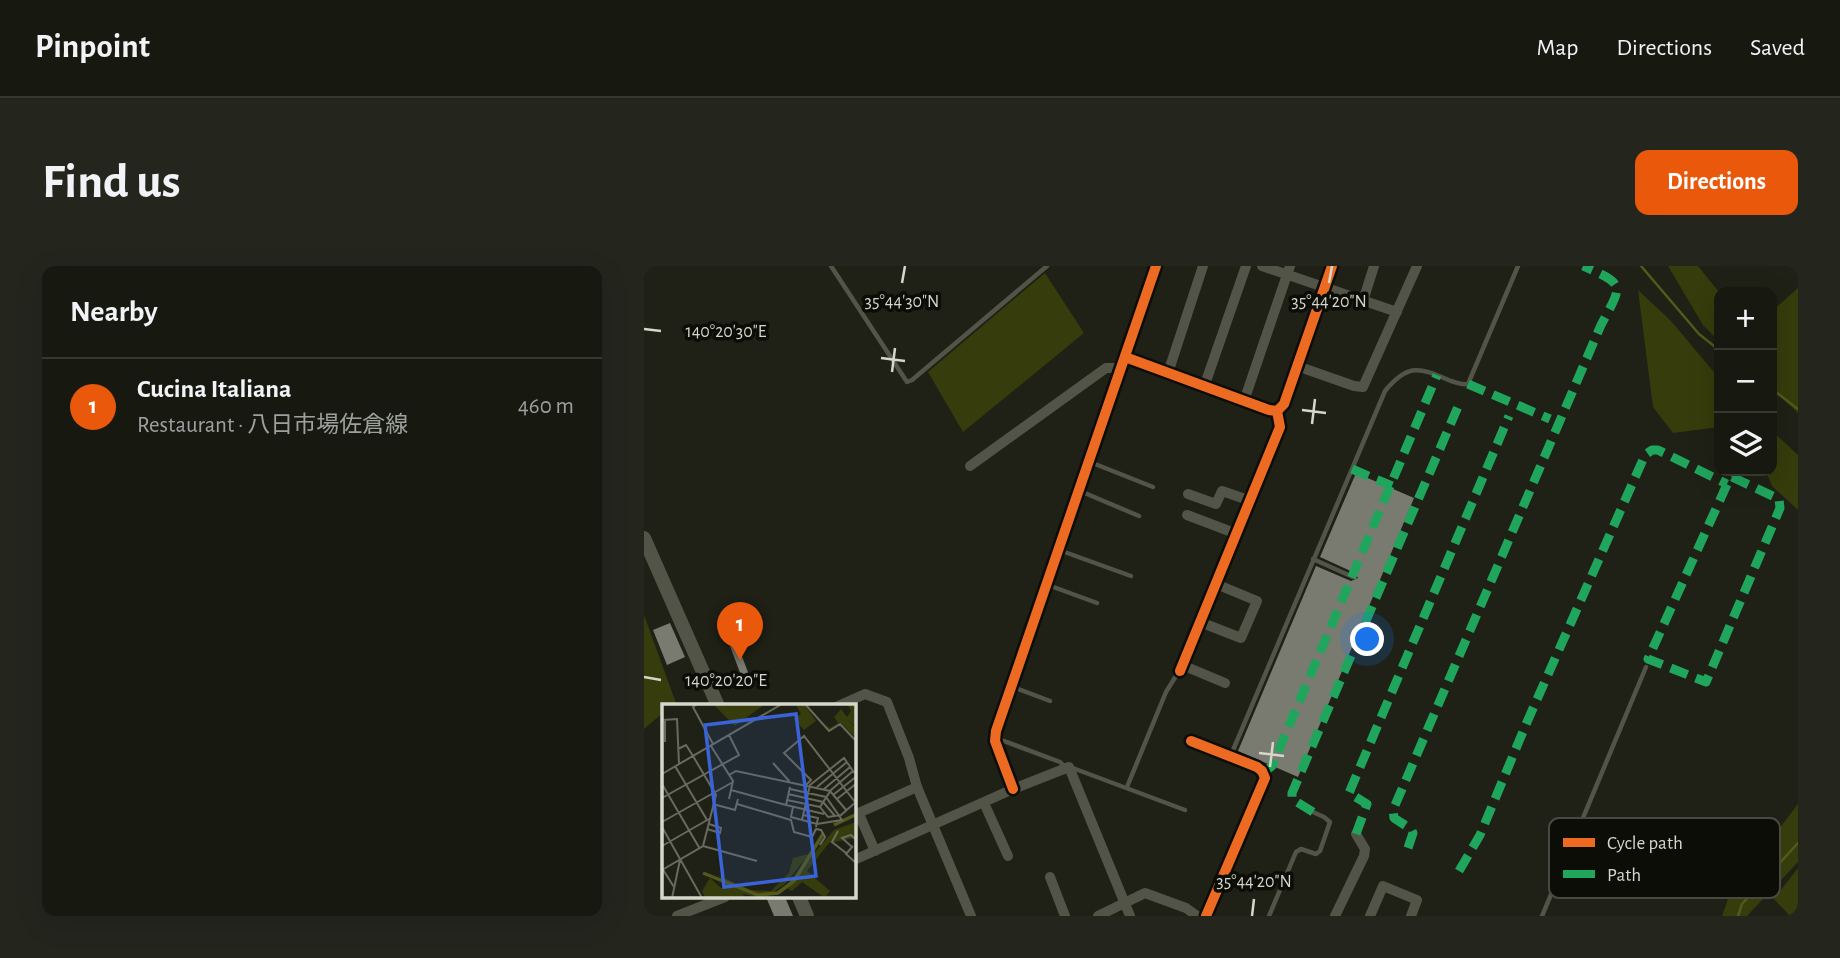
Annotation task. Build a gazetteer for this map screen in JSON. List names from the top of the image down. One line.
{"legend":["Cycle path","Path"],"page":{"header":"Pinpoint","nav":["Map","Directions","Saved"],"buttons":"Directions","title":"Find us","heading":"Nearby","map_buttons":["+","−"],"list":[{"mark":"1","name":"Cucina Italiana","note":"Restaurant · 八日市場佐倉線","value":"460 m"}],"pins":"1"},"coordinates":["35°44'30\"N","35°44'20\"N","140°20'30\"E","140°20'20\"E"]}
